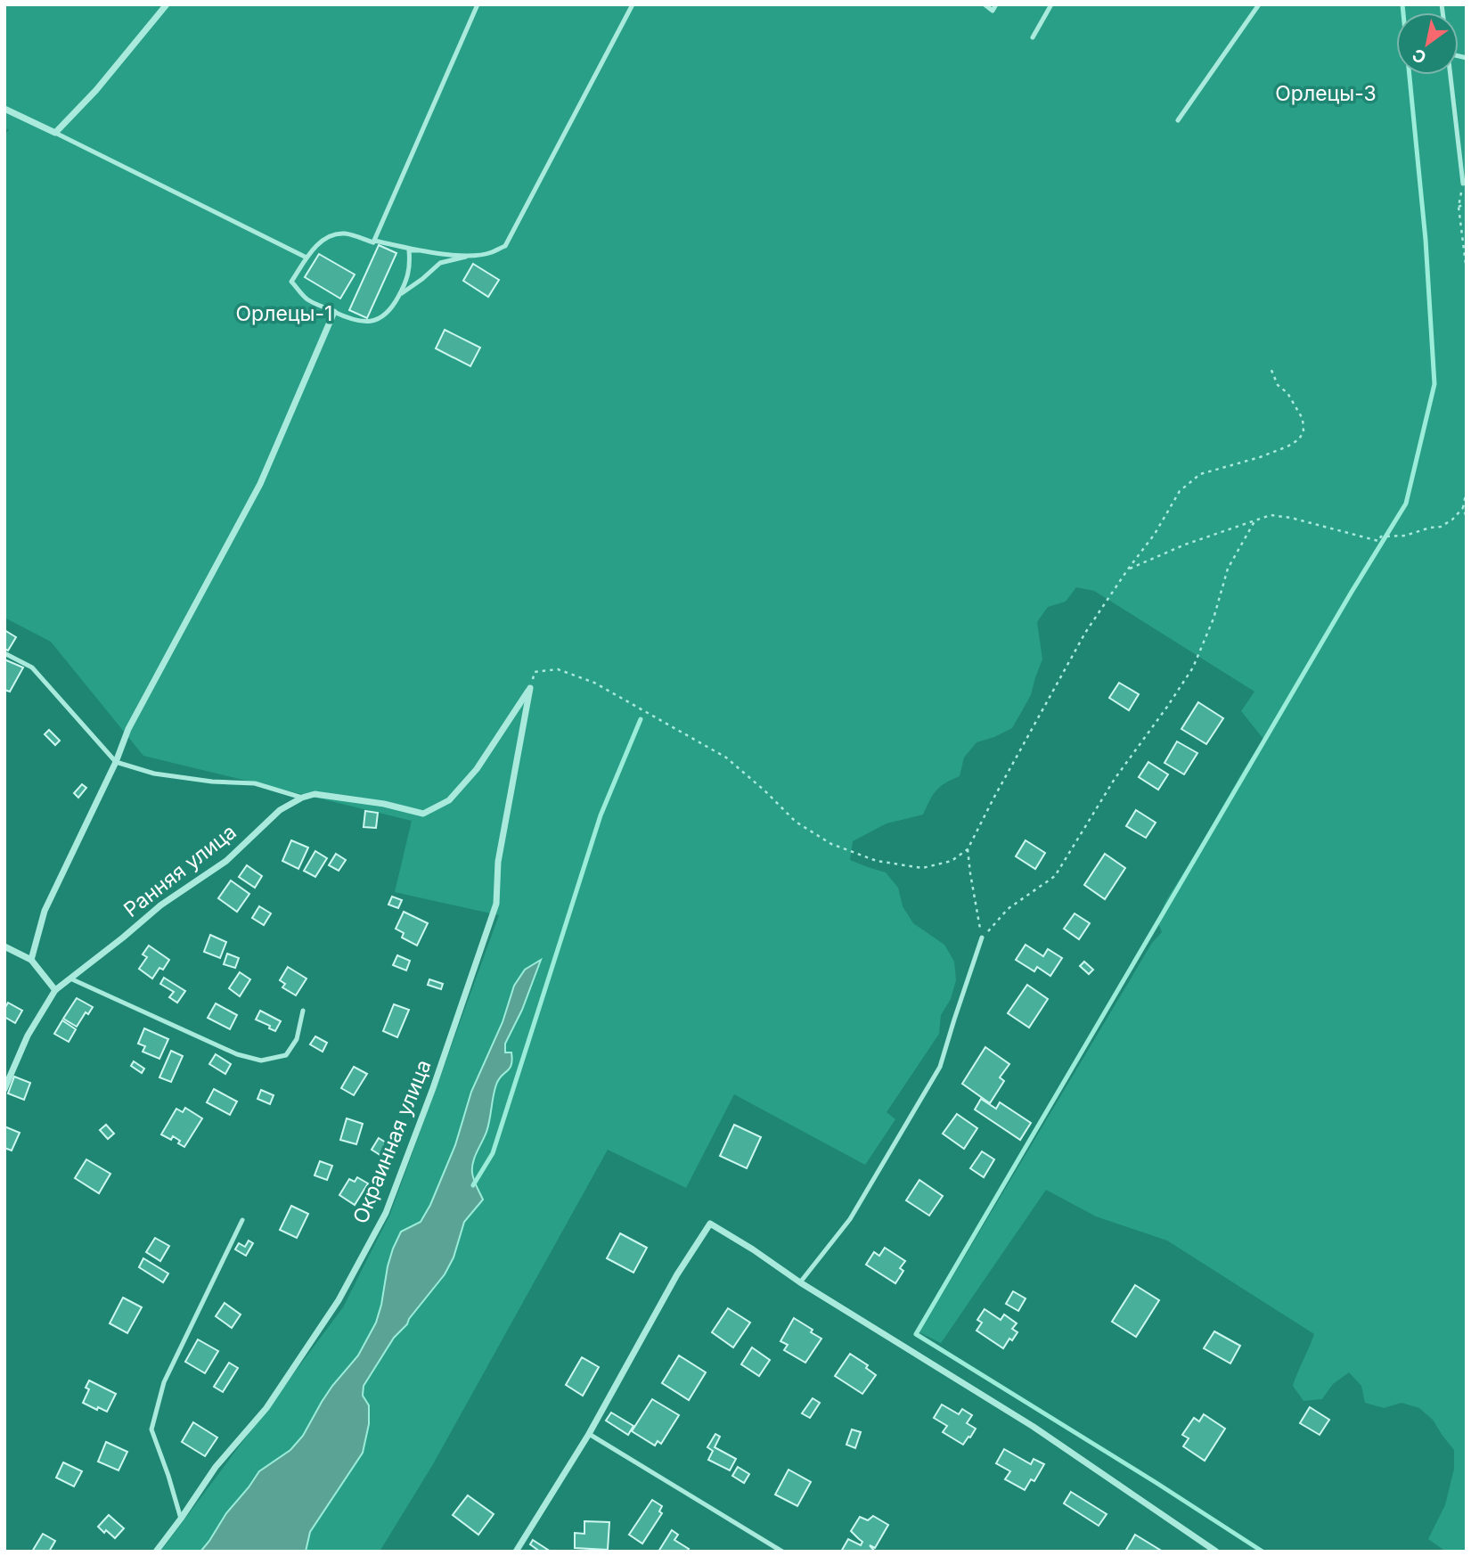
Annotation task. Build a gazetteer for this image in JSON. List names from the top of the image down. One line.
{"streets":{"street":["Ранняя улица","Окраинная улица"]},"crossings":[["Ранняя улица","Окраинная улица"]],"parks":["Орлецы-3","Орлецы-1"],"north":"bottom left"}
